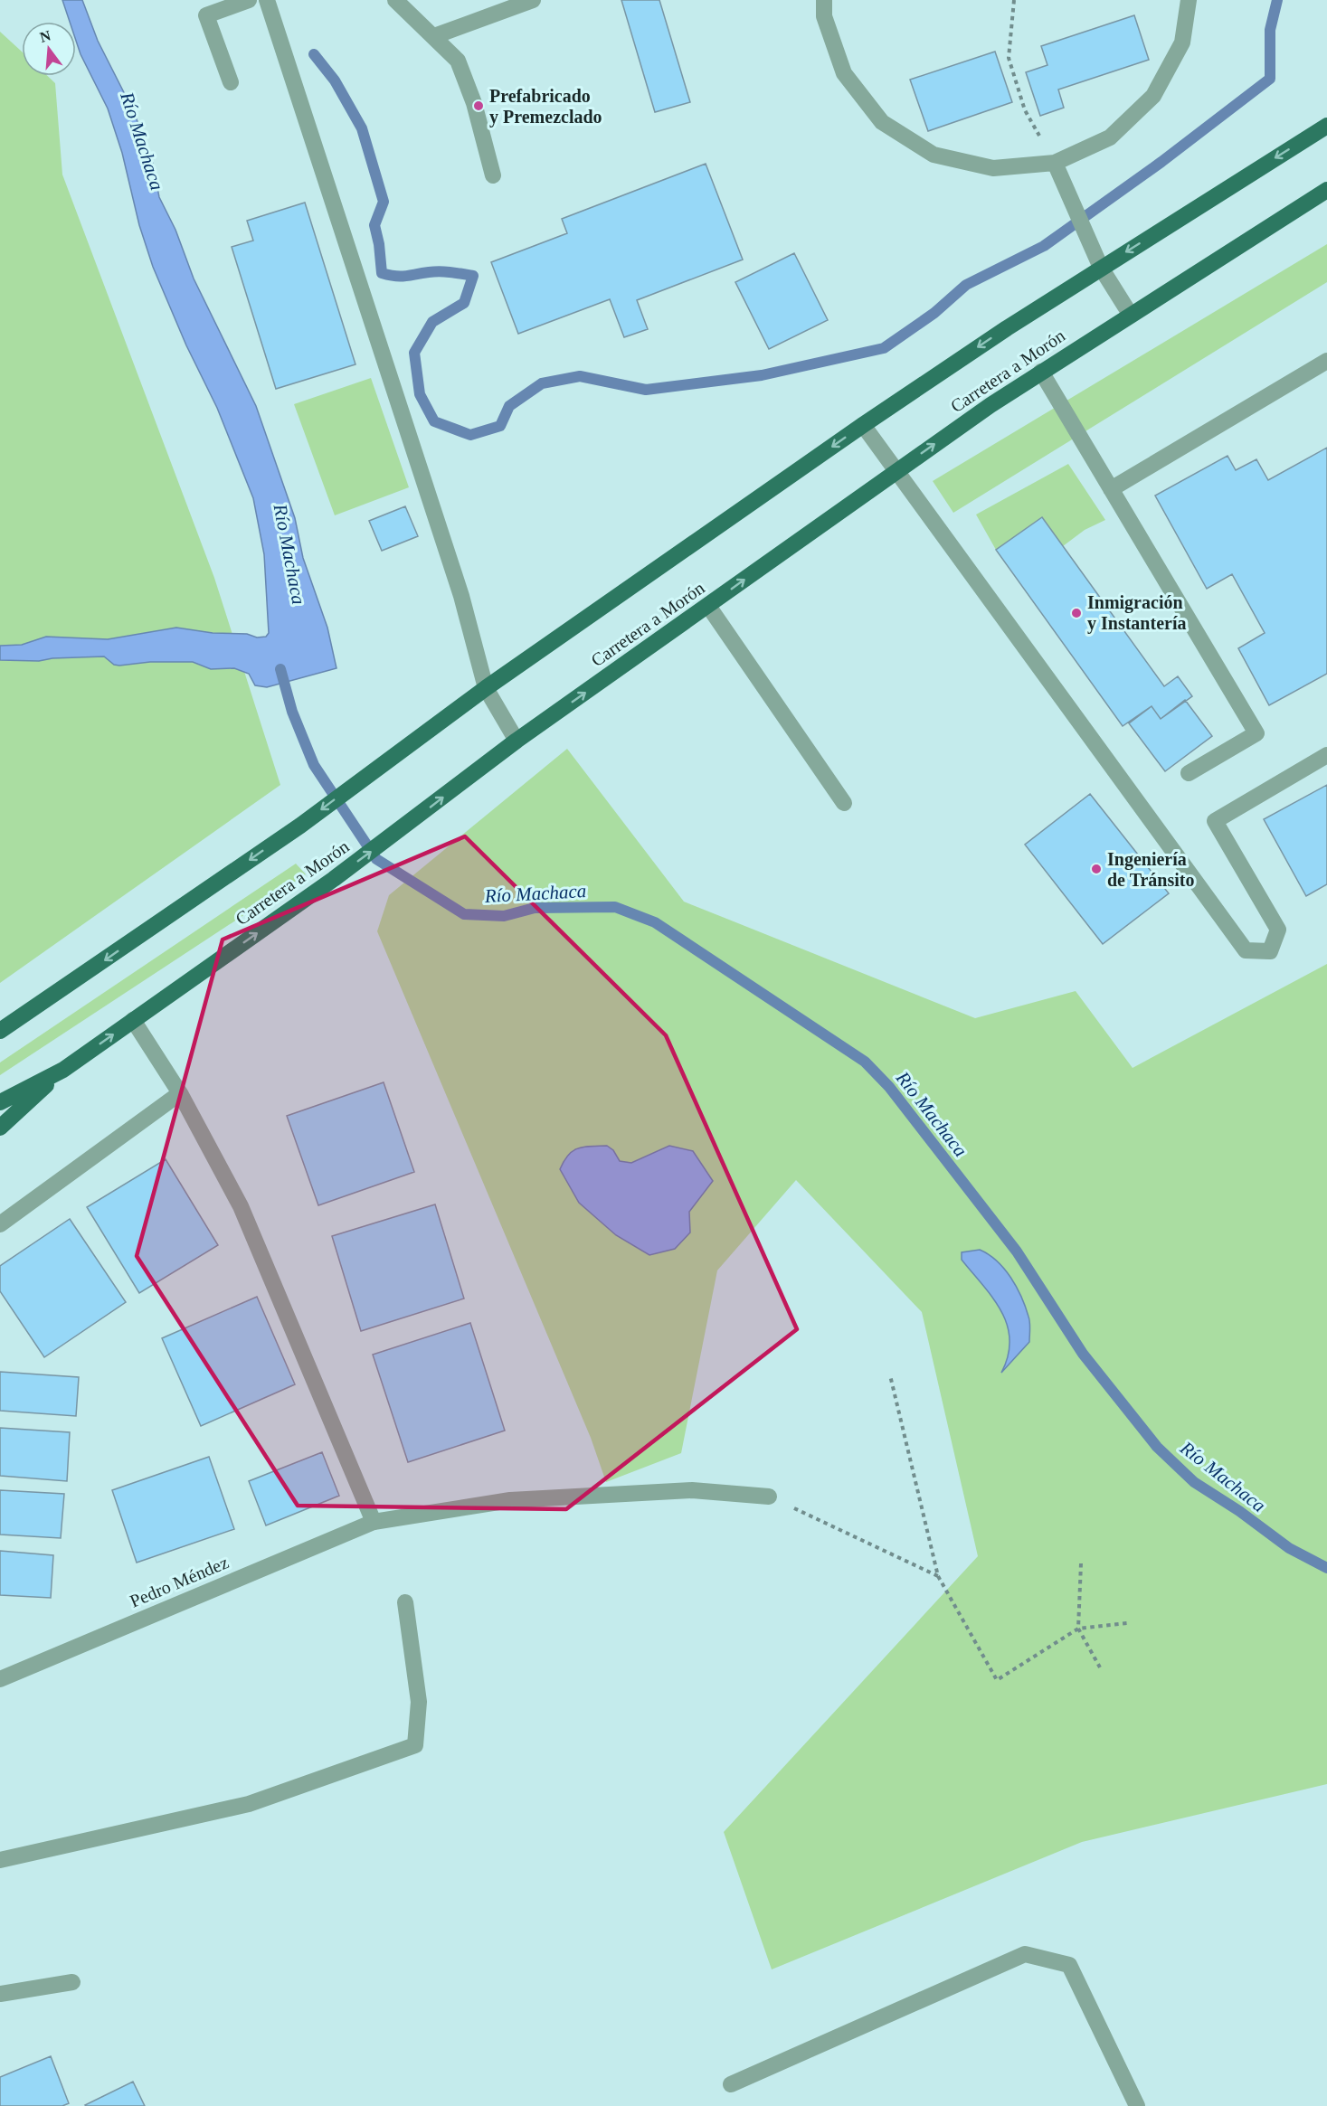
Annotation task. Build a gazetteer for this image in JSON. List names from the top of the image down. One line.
{"streets":{"main road":["Carretera a Morón"],"street":["Pedro Méndez"]},"water":["Río Machaca"],"places":["Prefabricado y Premezclado","Inmigración y Instantería","Ingeniería de Tránsito"],"north":"top"}
